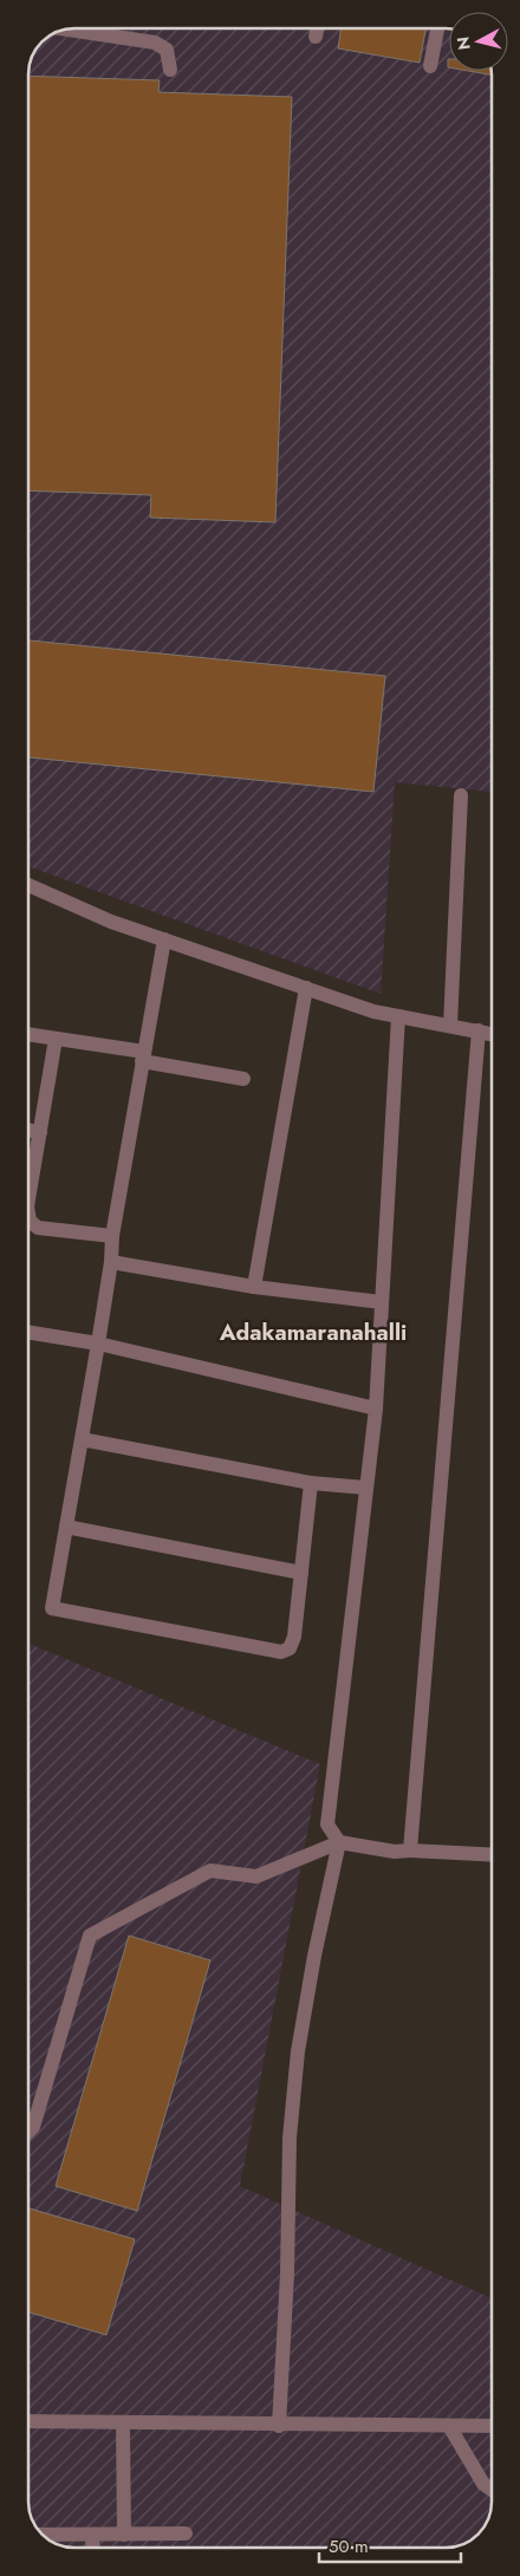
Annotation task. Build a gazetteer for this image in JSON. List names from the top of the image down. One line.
{"districts":["Adakamaranahalli"],"scale_bar":"50 m","north":"left"}
